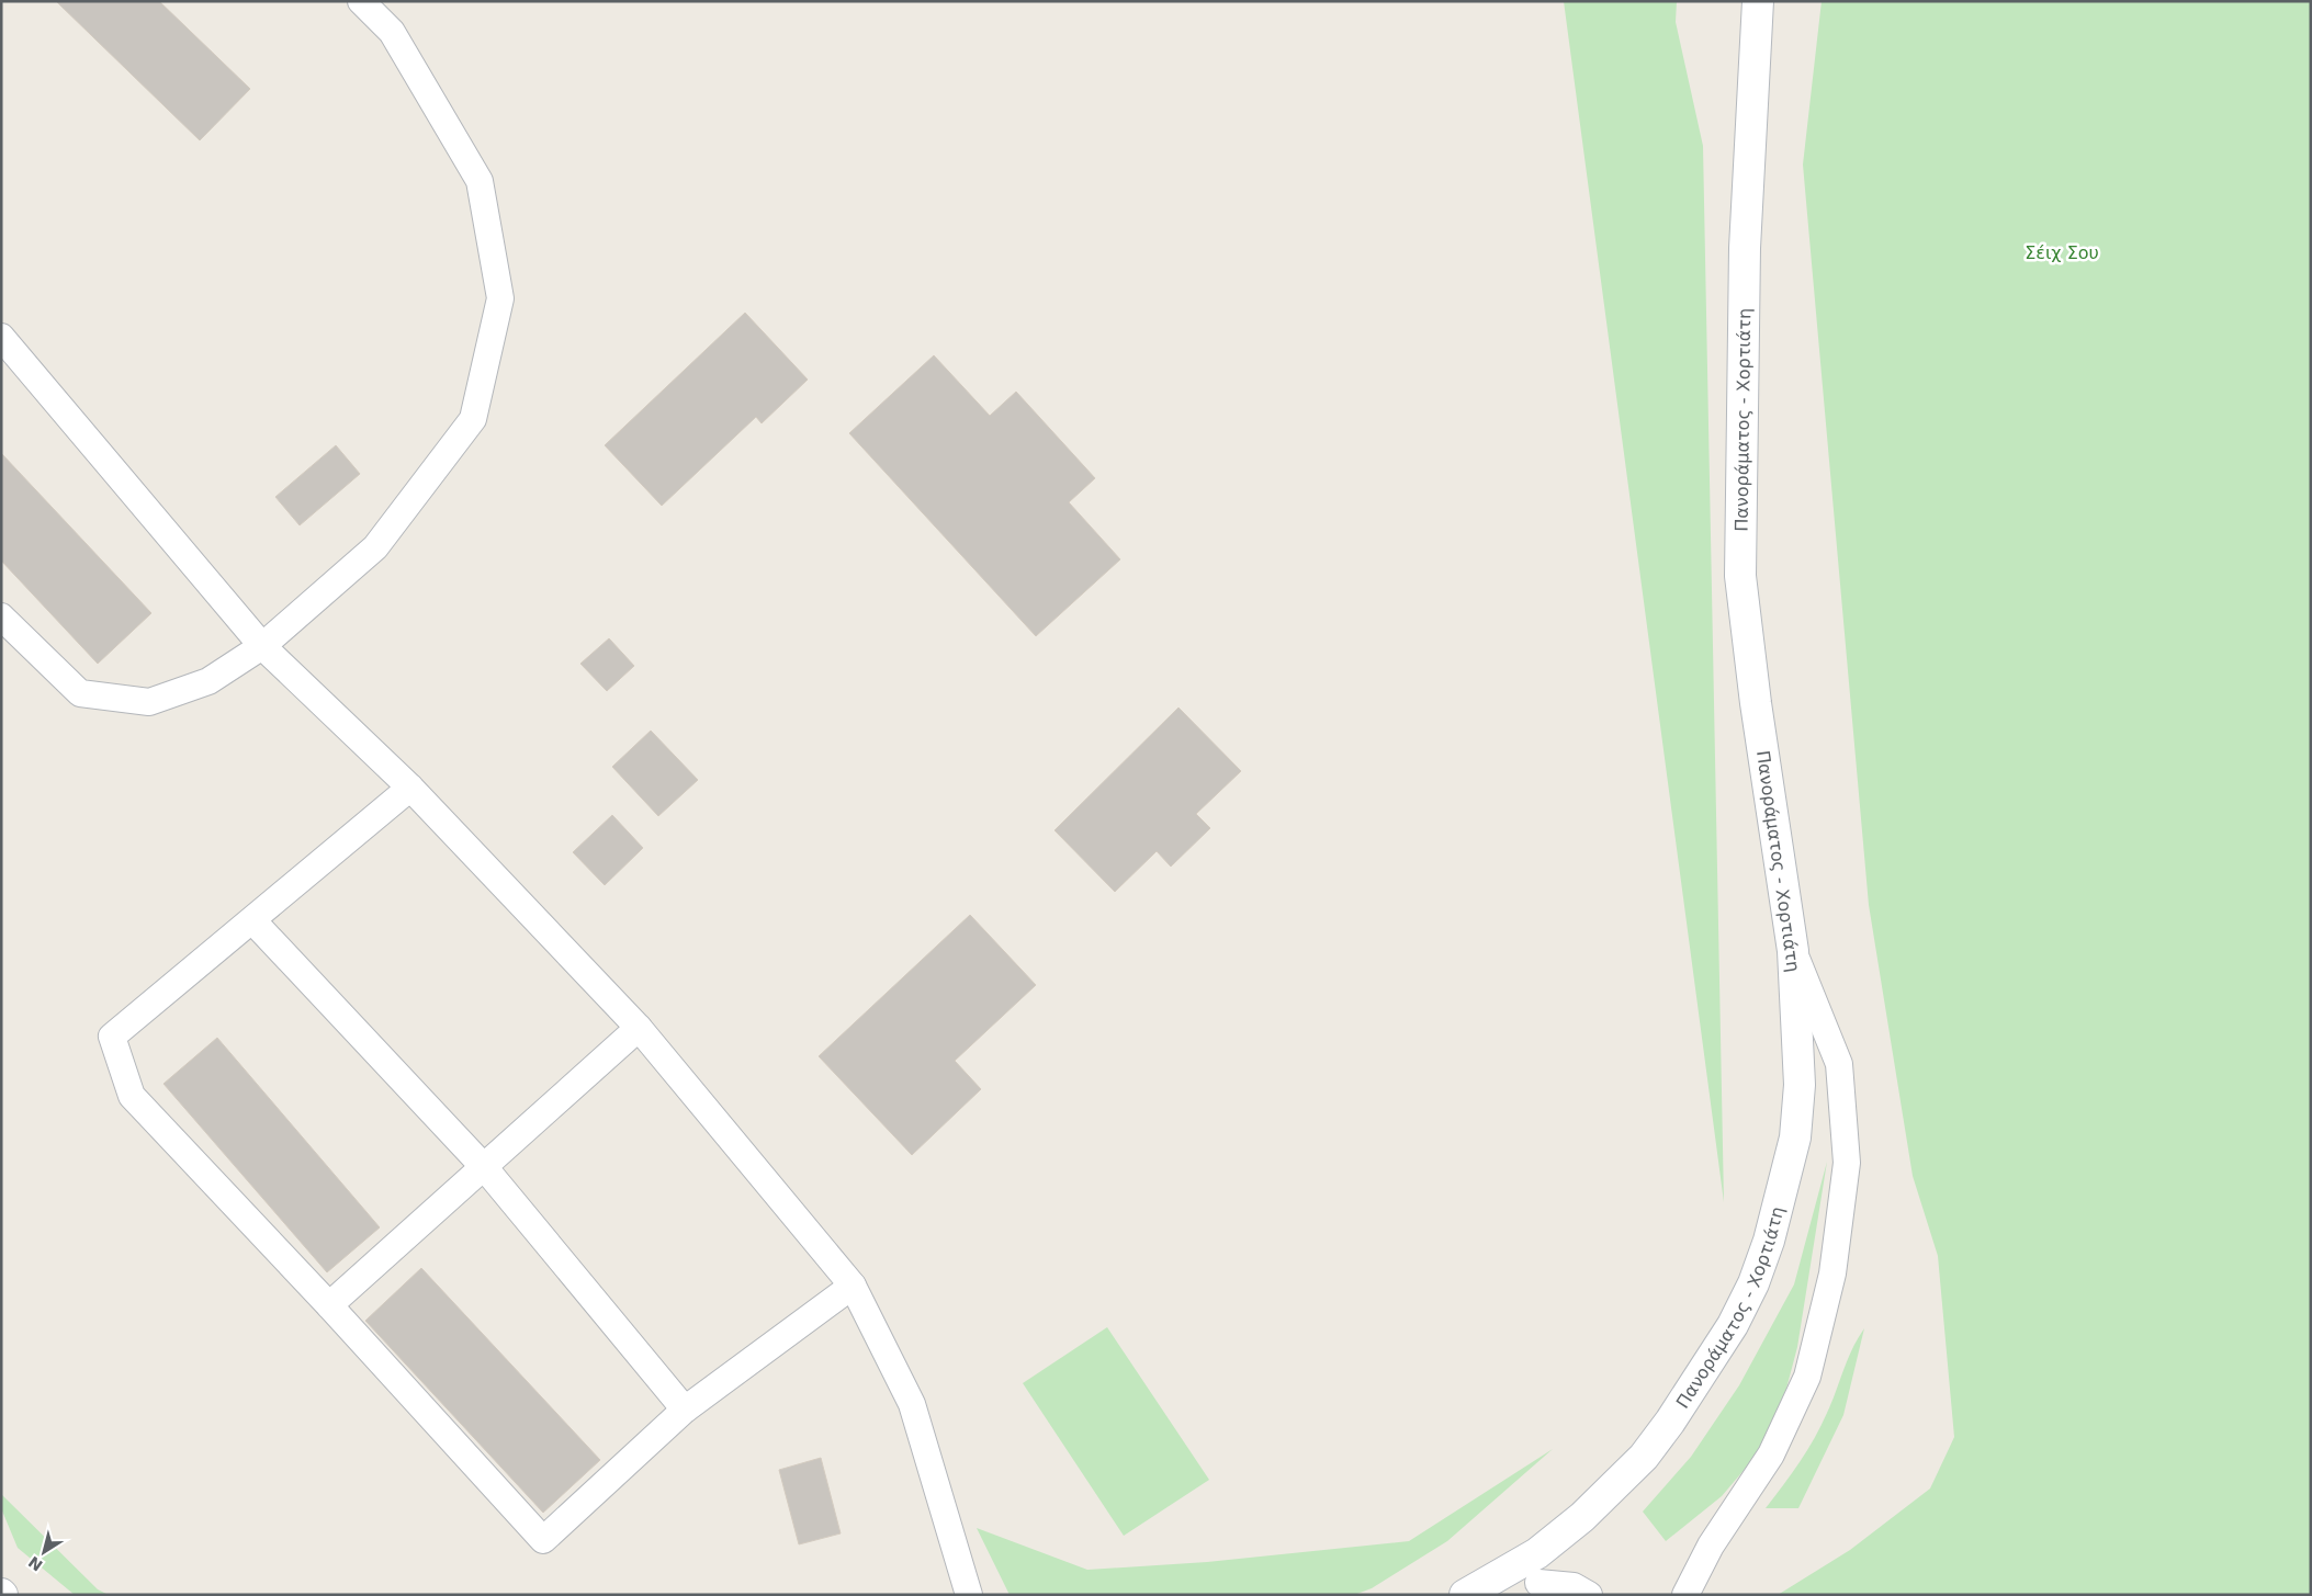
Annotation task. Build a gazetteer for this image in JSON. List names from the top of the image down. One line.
{"streets":{"main road":["Πανοράματος - Χορτιάτη"]},"parks":["Σέιχ Σου"],"north":"bottom left"}
